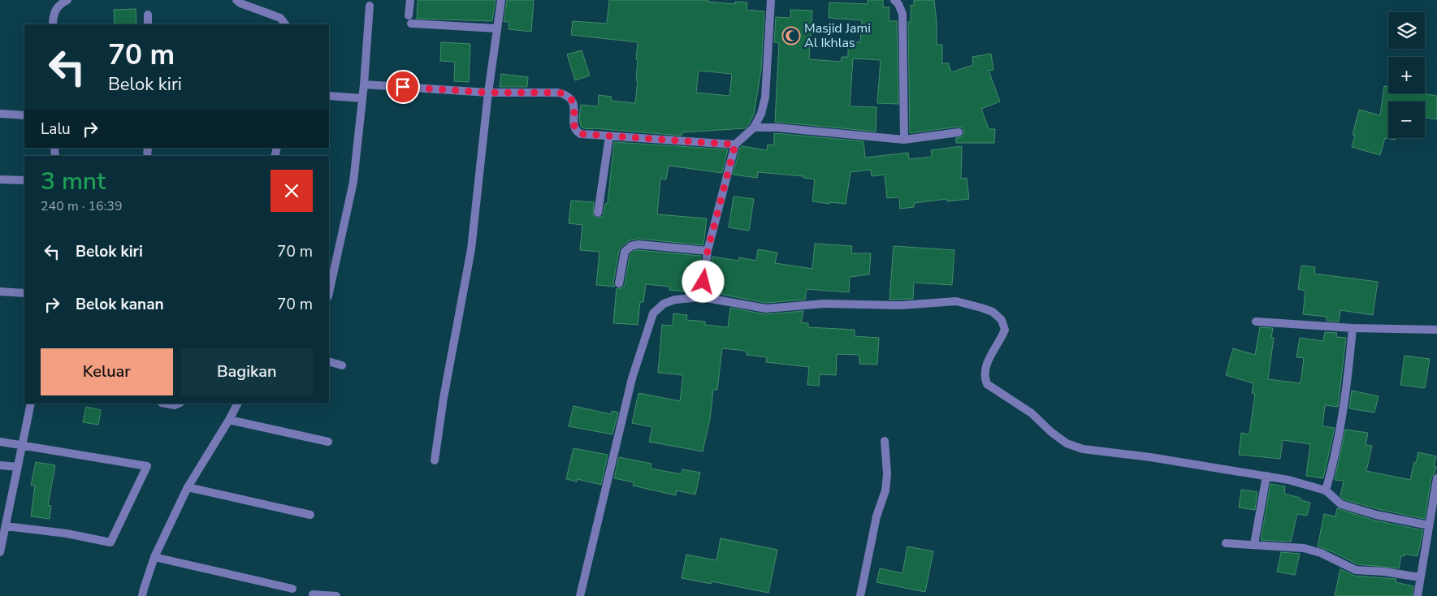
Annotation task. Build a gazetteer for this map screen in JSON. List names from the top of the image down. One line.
{"places":{"mosque":["Masjid Jami Al Ikhlas"]},"page":{"map_buttons":["+","−"],"turn":["70 m","Belok kiri"],"then":"Lalu","heading":["3 mnt","240 m · 16:39"],"list":[{"name":"Belok kiri","value":"70 m"},{"name":"Belok kanan","value":"70 m"}],"buttons":["Keluar","Bagikan"]}}
